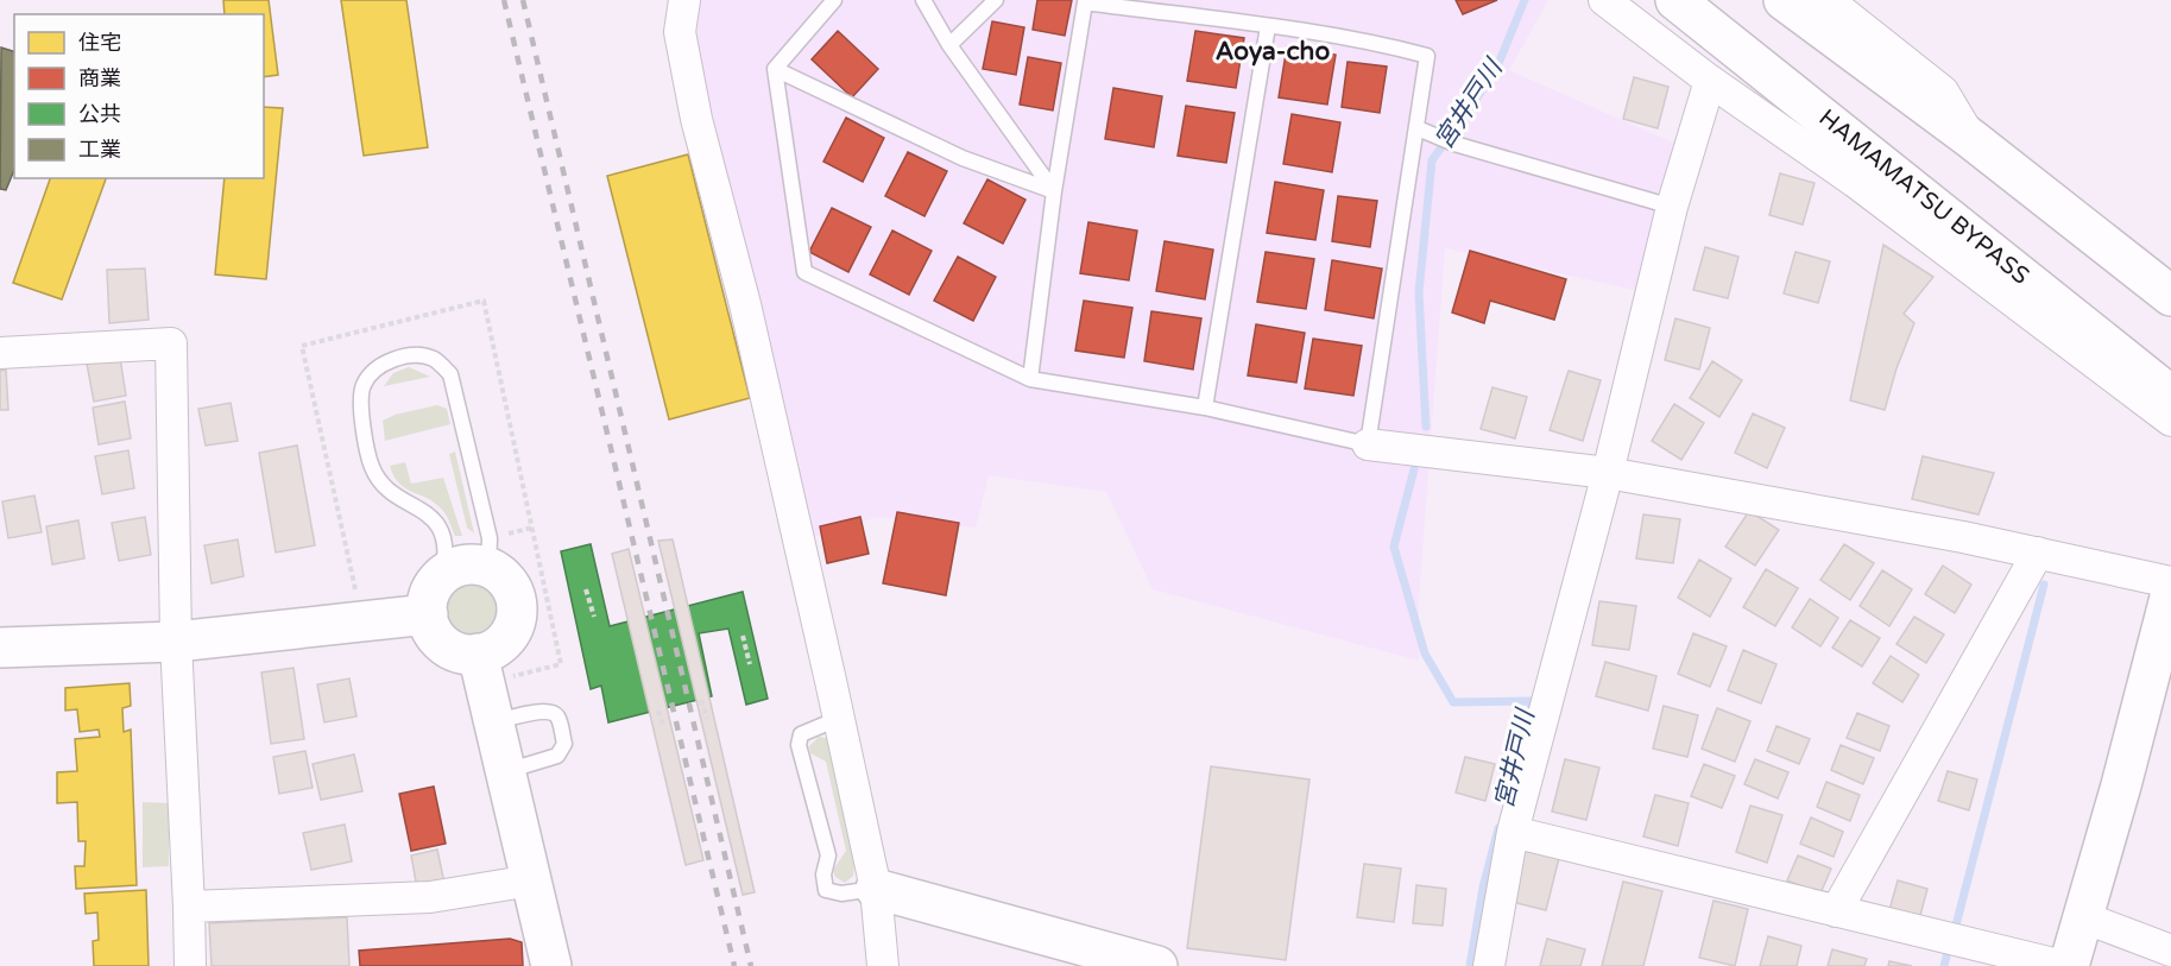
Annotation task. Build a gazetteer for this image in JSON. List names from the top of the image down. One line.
{"streets":{"main road":["HAMAMATSU BYPASS"]},"districts":["Aoya-cho"],"water":["宮井戸川"],"legend":["住宅","商業","公共","工業"]}
